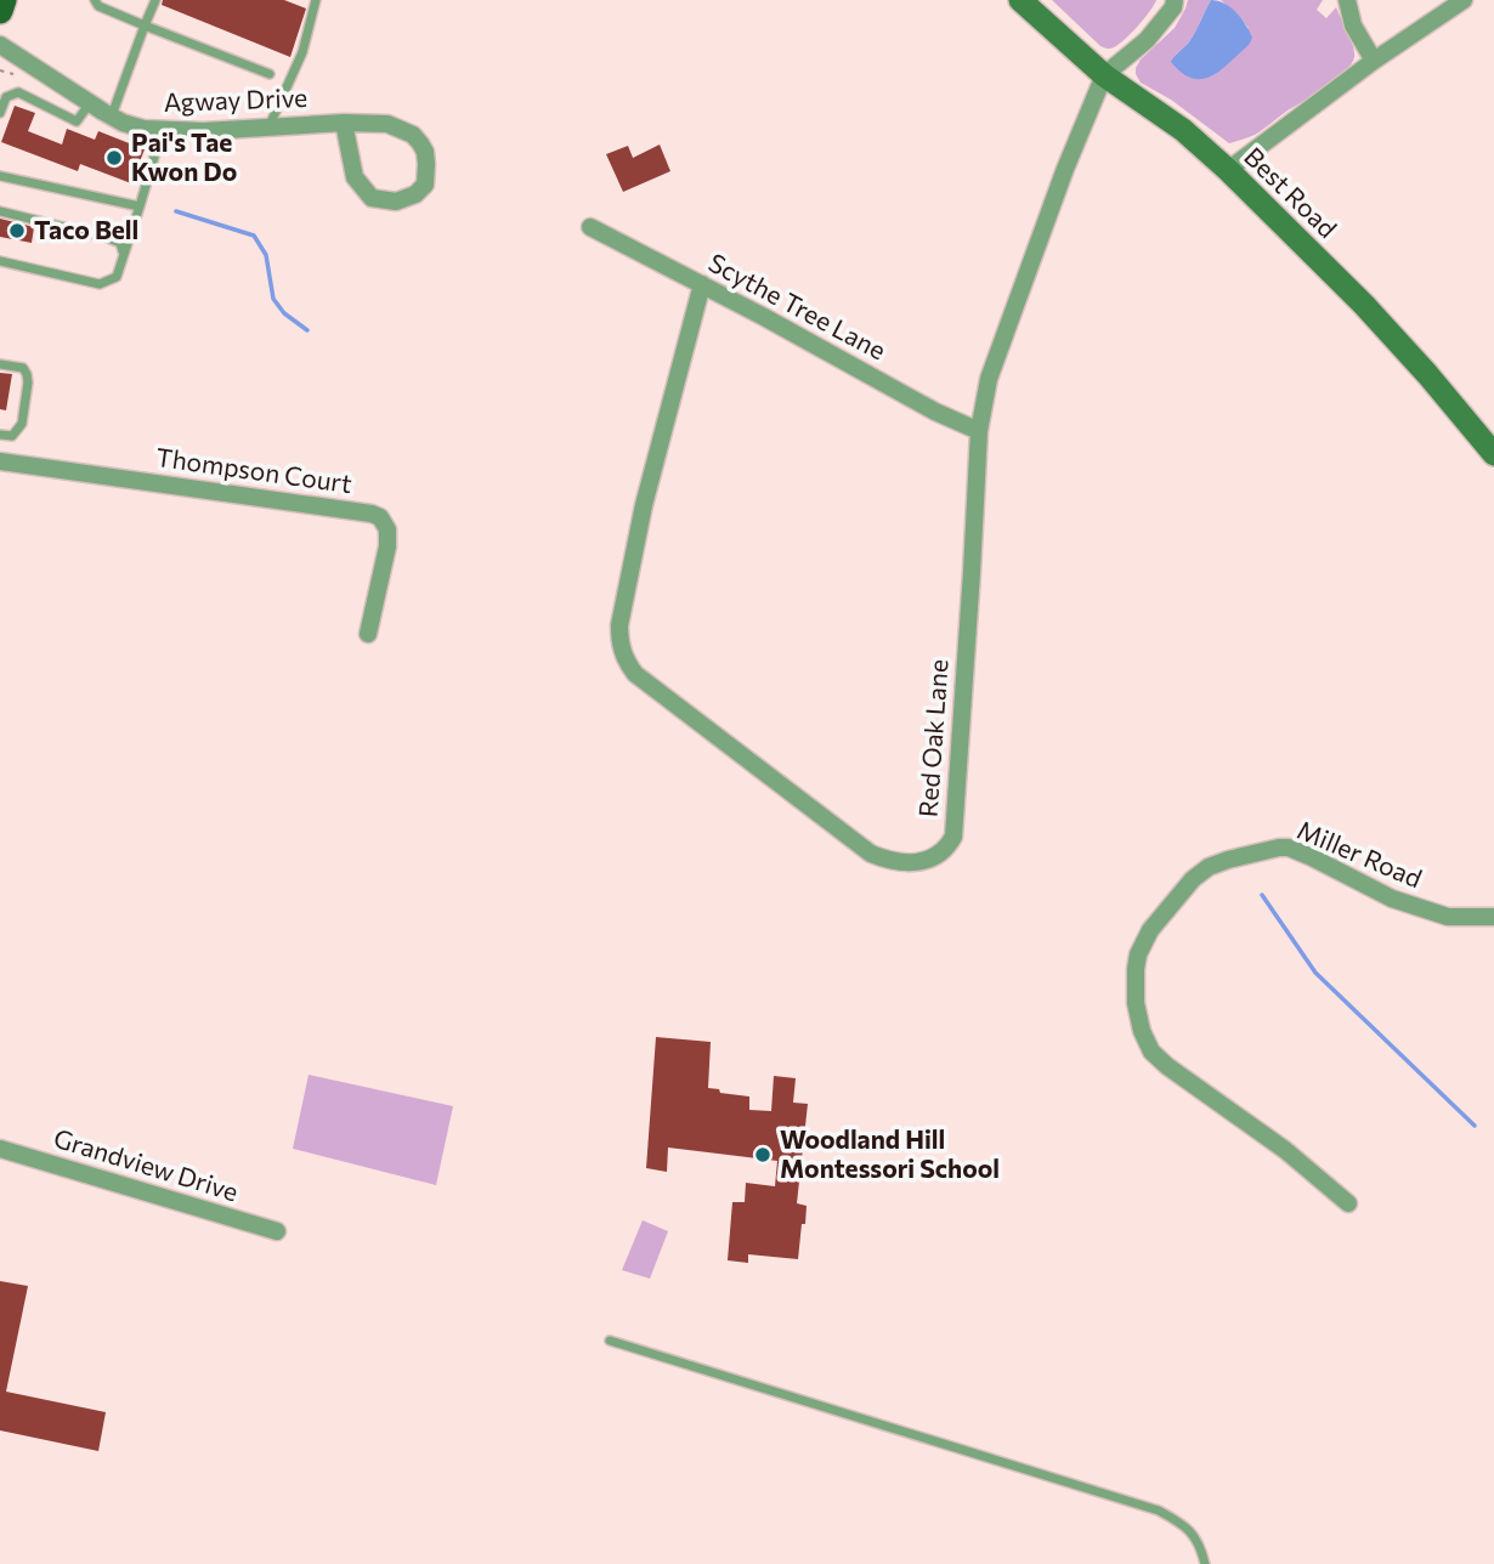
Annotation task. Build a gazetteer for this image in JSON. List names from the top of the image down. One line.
{"streets":{"street":["Agway Drive","Best Road","Scythe Tree Lane","Thompson Court","Red Oak Lane","Miller Road","Grandview Drive"]},"crossings":[["Best Road","Red Oak Lane"],["Scythe Tree Lane","Red Oak Lane"]],"places":["Pai's Tae Kwon Do","Taco Bell","Woodland Hill Montessori School"]}
